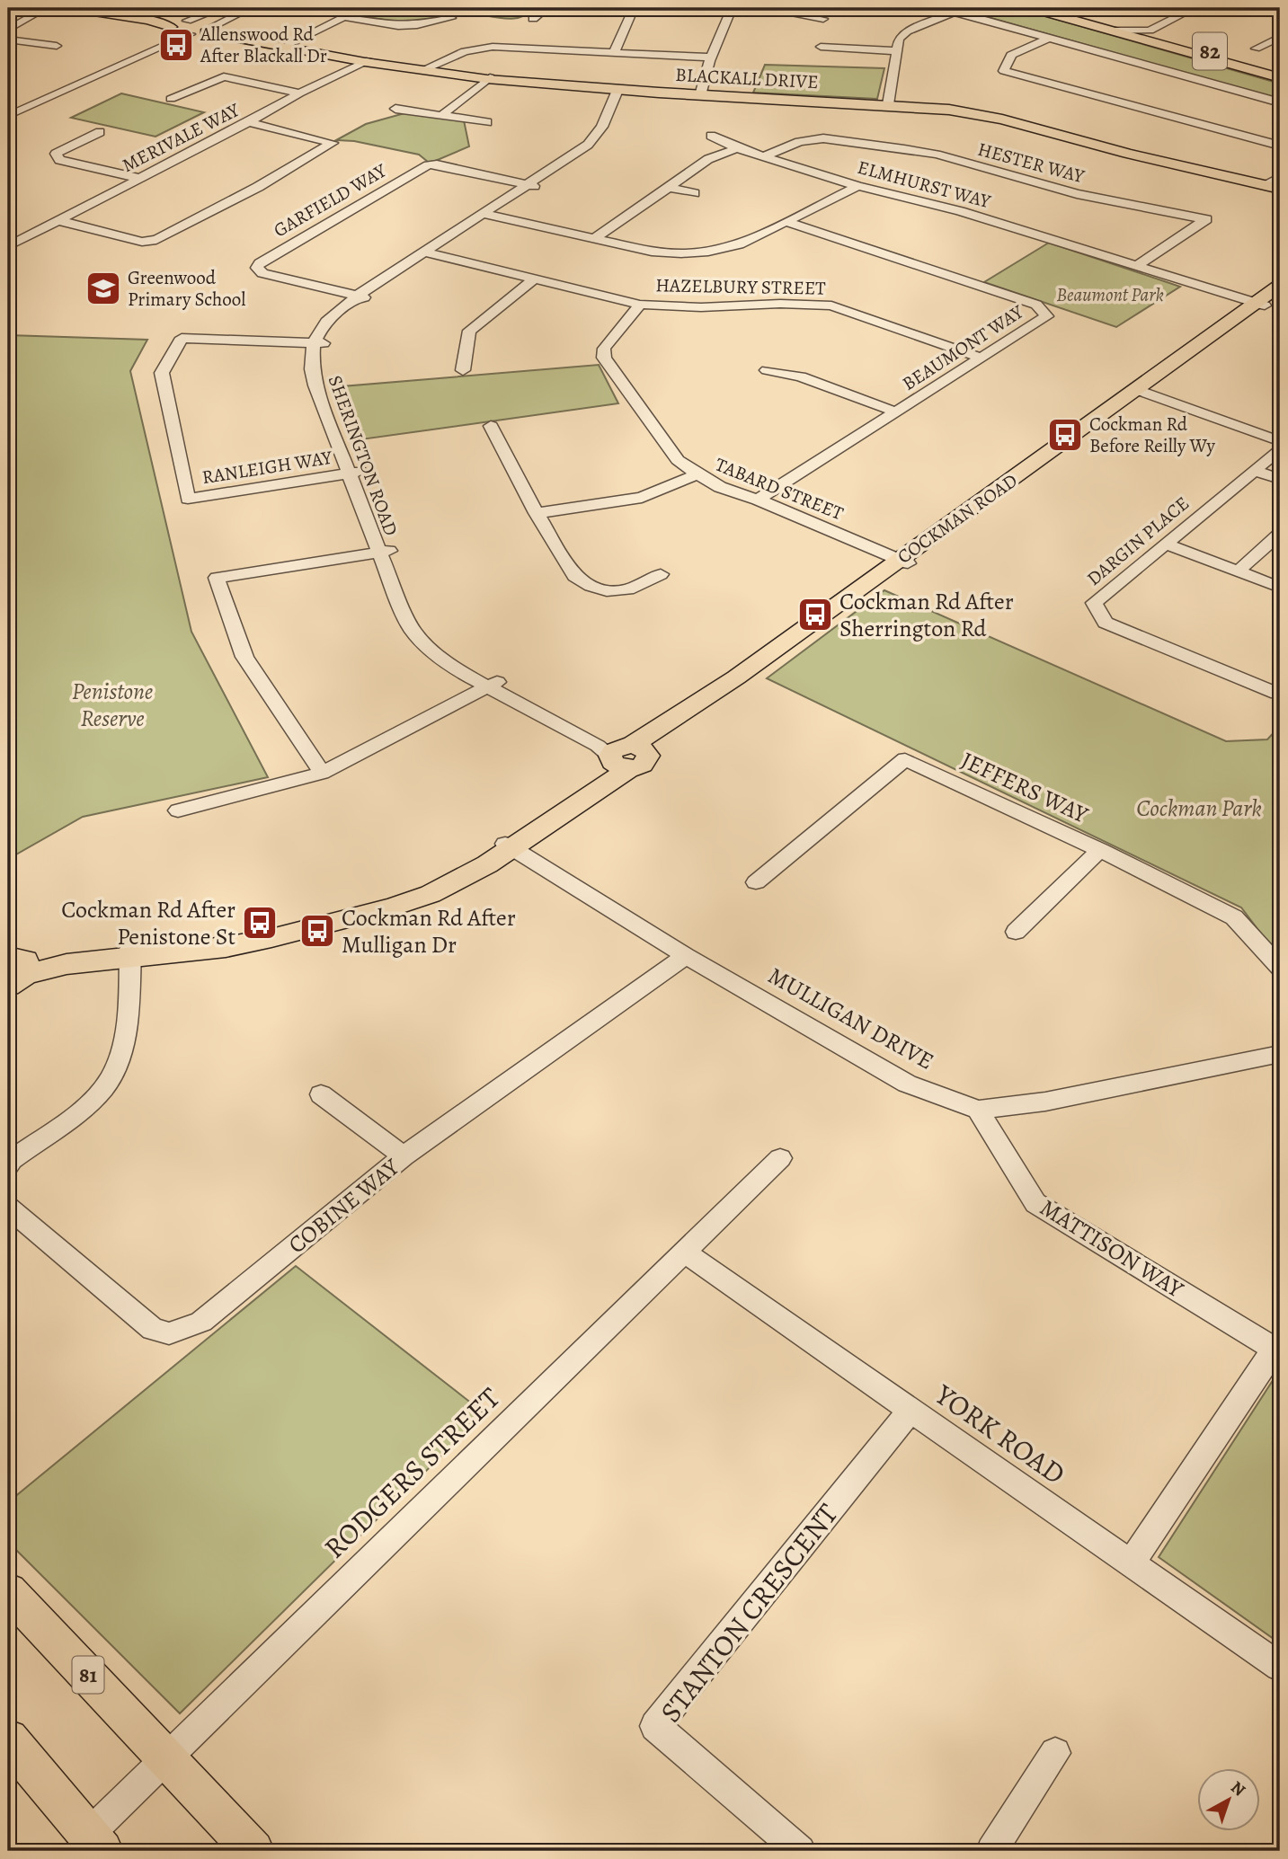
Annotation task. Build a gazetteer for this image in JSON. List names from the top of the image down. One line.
{"streets":{"main road":["82","BLACKALL DRIVE","COCKMAN ROAD","81"],"street":["MERIVALE WAY","HESTER WAY","ELMHURST WAY","GARFIELD WAY","HAZELBURY STREET","BEAUMONT WAY","SHERINGTON ROAD","RANLEIGH WAY","TABARD STREET","DARGIN PLACE","JEFFERS WAY","MULLIGAN DRIVE","COBINE WAY","MATTISON WAY","YORK ROAD","RODGERS STREET","STANTON CRESCENT"]},"crossings":[["BLACKALL DRIVE","MERIVALE WAY"],["HESTER WAY","ELMHURST WAY"],["ELMHURST WAY","COCKMAN ROAD"],["HAZELBURY STREET","BEAUMONT WAY"],["HAZELBURY STREET","TABARD STREET"],["BEAUMONT WAY","TABARD STREET"],["SHERINGTON ROAD","RANLEIGH WAY"],["SHERINGTON ROAD","COCKMAN ROAD"],["TABARD STREET","COCKMAN ROAD"],["COCKMAN ROAD","MULLIGAN DRIVE"],["MULLIGAN DRIVE","COBINE WAY"],["MULLIGAN DRIVE","MATTISON WAY"],["YORK ROAD","RODGERS STREET"],["YORK ROAD","STANTON CRESCENT"],["RODGERS STREET","81"]],"parks":["Beaumont Park","Penistone Reserve","Cockman Park"],"places":{"bus stop":["Allenswood Rd After Blackall Dr","Cockman Rd Before Reilly Wy","Cockman Rd After Sherrington Rd","Cockman Rd After Penistone St","Cockman Rd After Mulligan Dr"],"school or university":["Greenwood Primary School"]},"north":"top right"}
